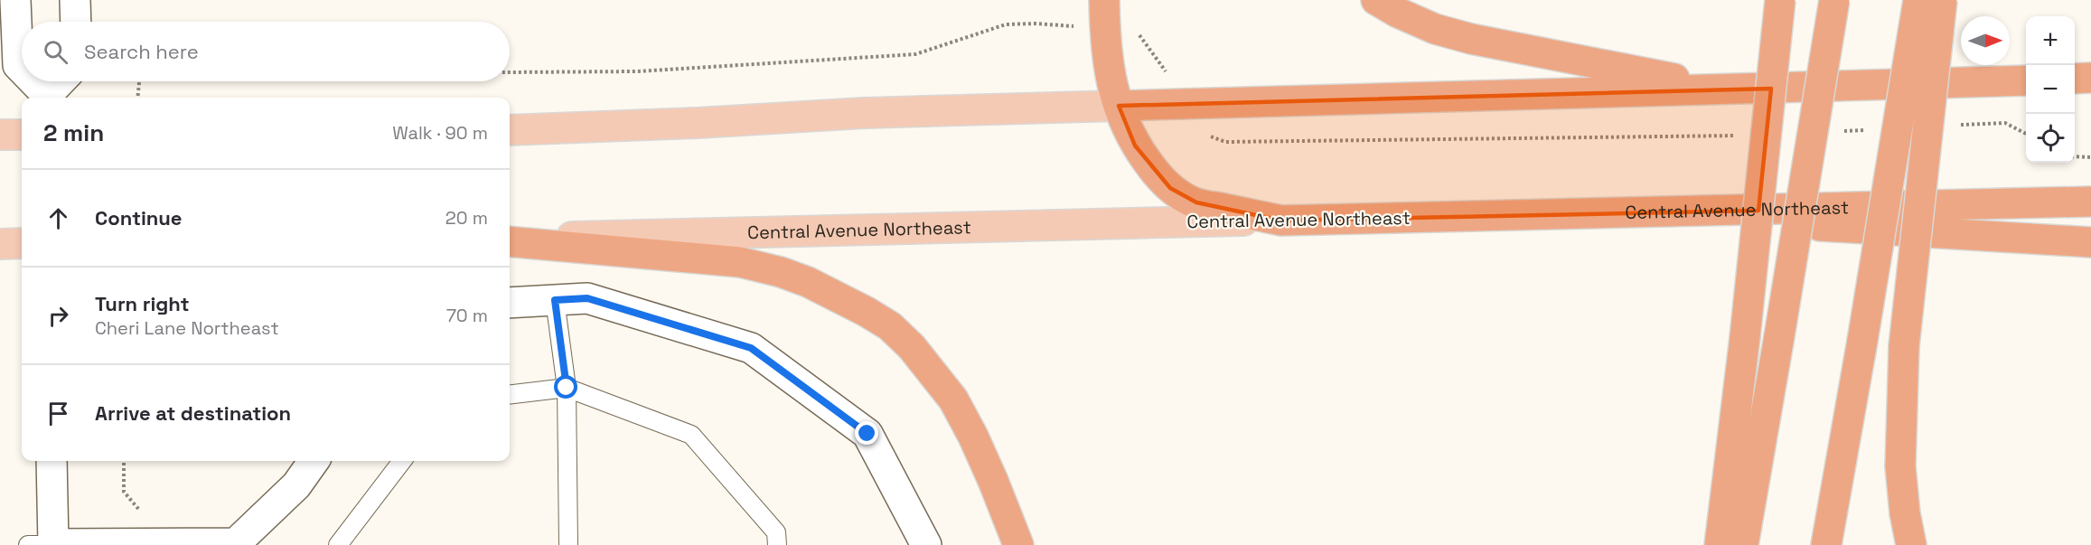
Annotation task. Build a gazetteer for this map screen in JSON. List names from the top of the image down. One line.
{"streets":{"highway":["Central Avenue Northeast"]},"north":"right","page":{"map_buttons":["+","−"],"search":"Search here","heading":["2 min","Walk · 90 m"],"list":[["Continue","20 m"],["Turn right","Cheri Lane Northeast","70 m"],"Arrive at destination"]}}
